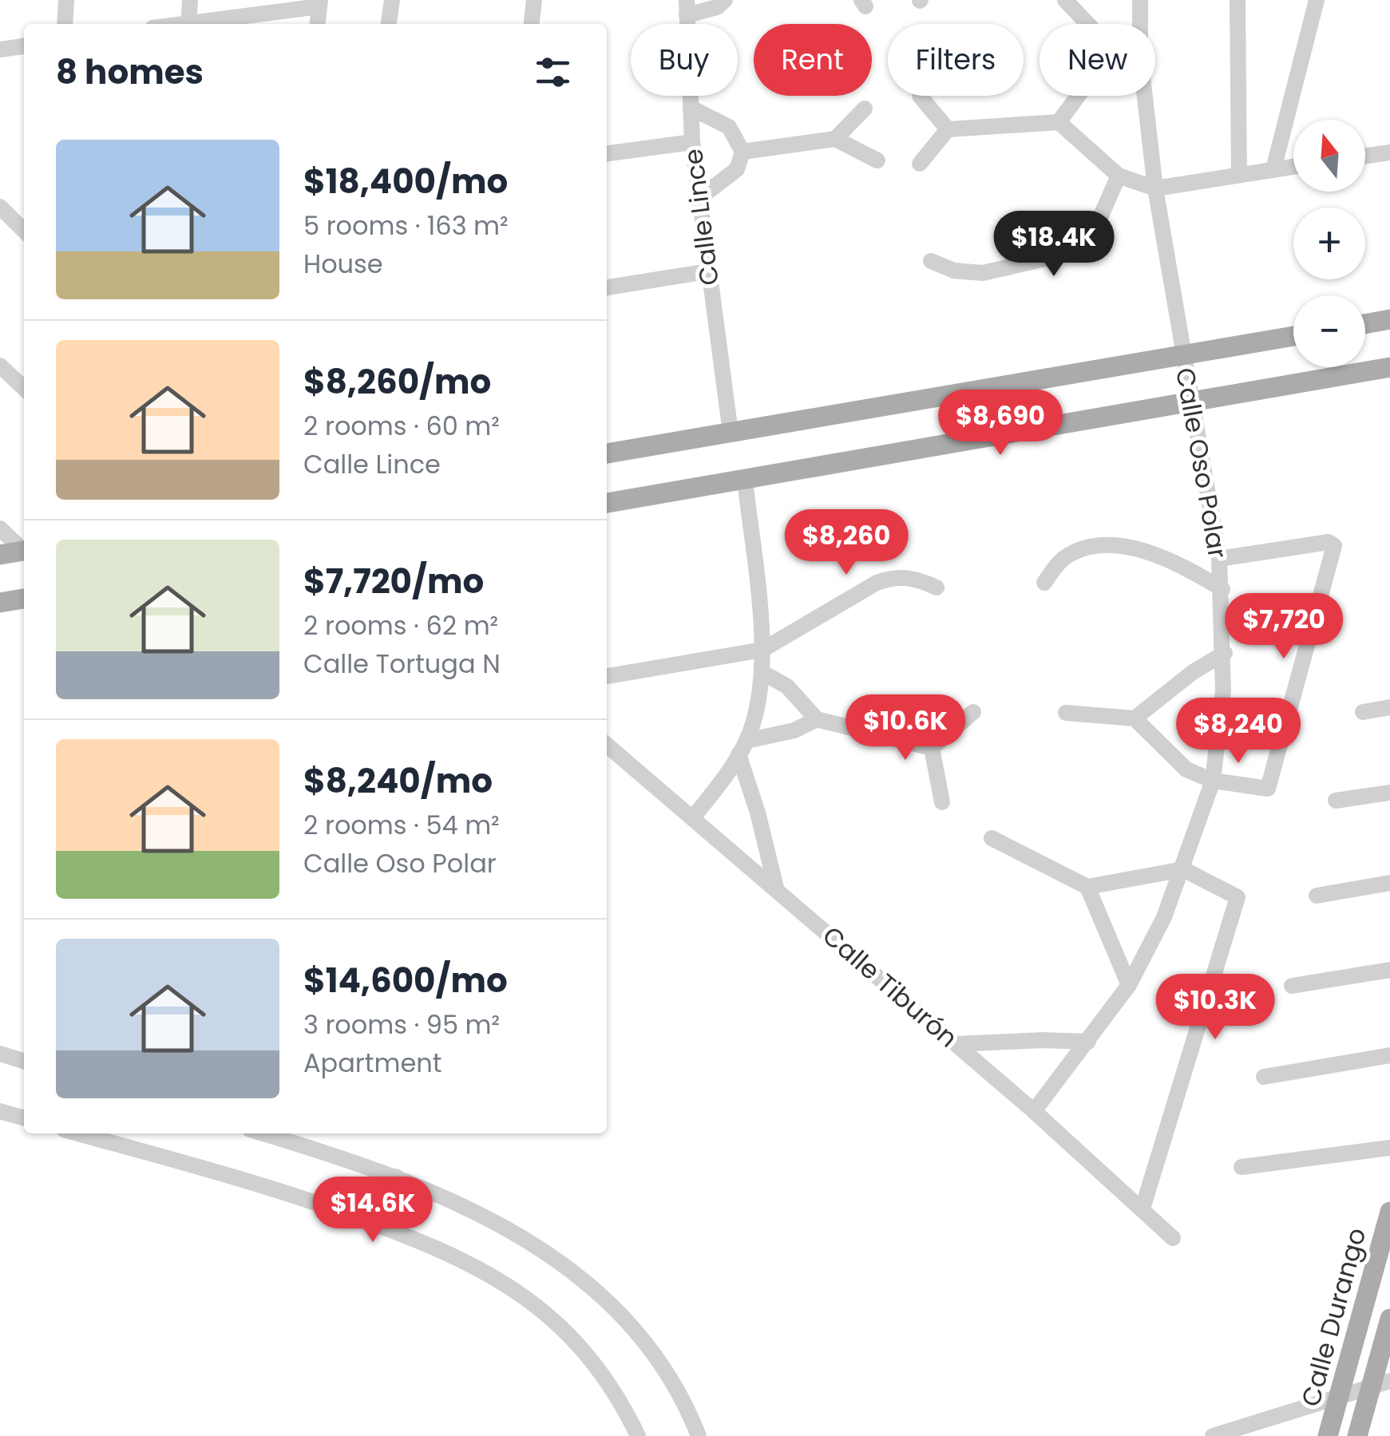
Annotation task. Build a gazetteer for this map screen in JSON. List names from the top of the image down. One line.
{"streets":{"main road":["Calle Durango"],"street":["Calle Lince","Calle Oso Polar","Calle Tiburón"]},"crossings":[["Calle Oso Polar","Calle Tiburón"]],"north":"top","page":{"chip":["Buy","Rent","Filters","New"],"heading":"8 homes","map_buttons":["+","−"],"list":[{"name":"$18,400/mo","note":"5 rooms · 163 m² · House"},{"name":"$8,260/mo","note":"2 rooms · 60 m² · Calle Lince"},{"name":"$7,720/mo","note":"2 rooms · 62 m² · Calle Tortuga N"},{"name":"$8,240/mo","note":"2 rooms · 54 m² · Calle Oso Polar"},{"name":"$14,600/mo","note":"3 rooms · 95 m² · Apartment"}],"price":["$18.4K","$8,690","$8,260","$7,720","$10.6K","$8,240","$10.3K","$14.6K"]}}
